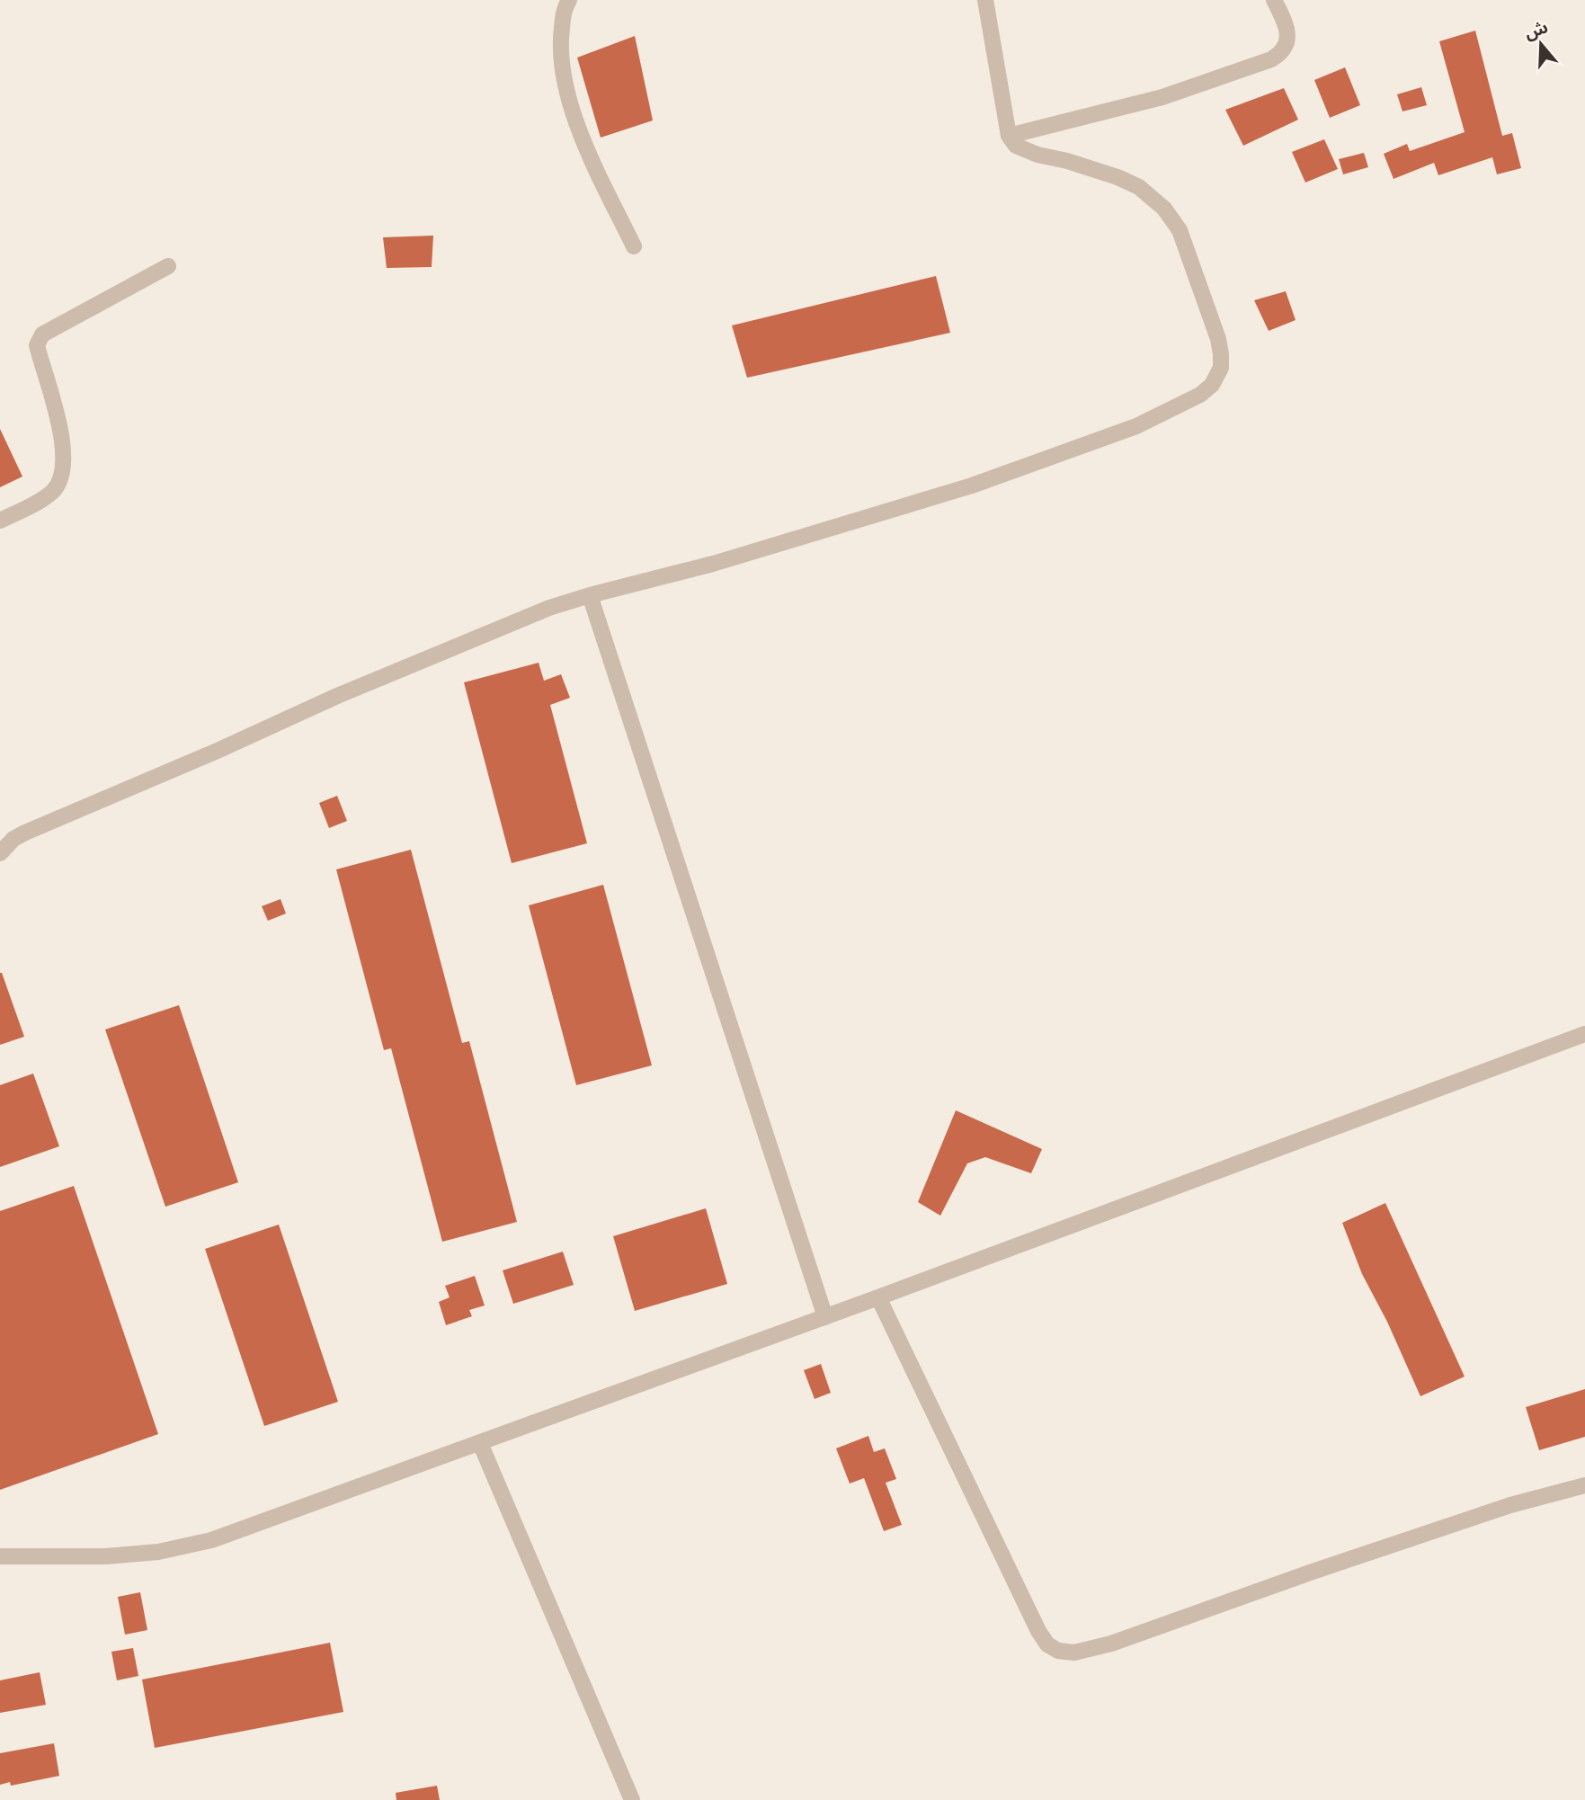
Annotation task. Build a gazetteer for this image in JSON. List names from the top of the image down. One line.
{"north":"top"}
